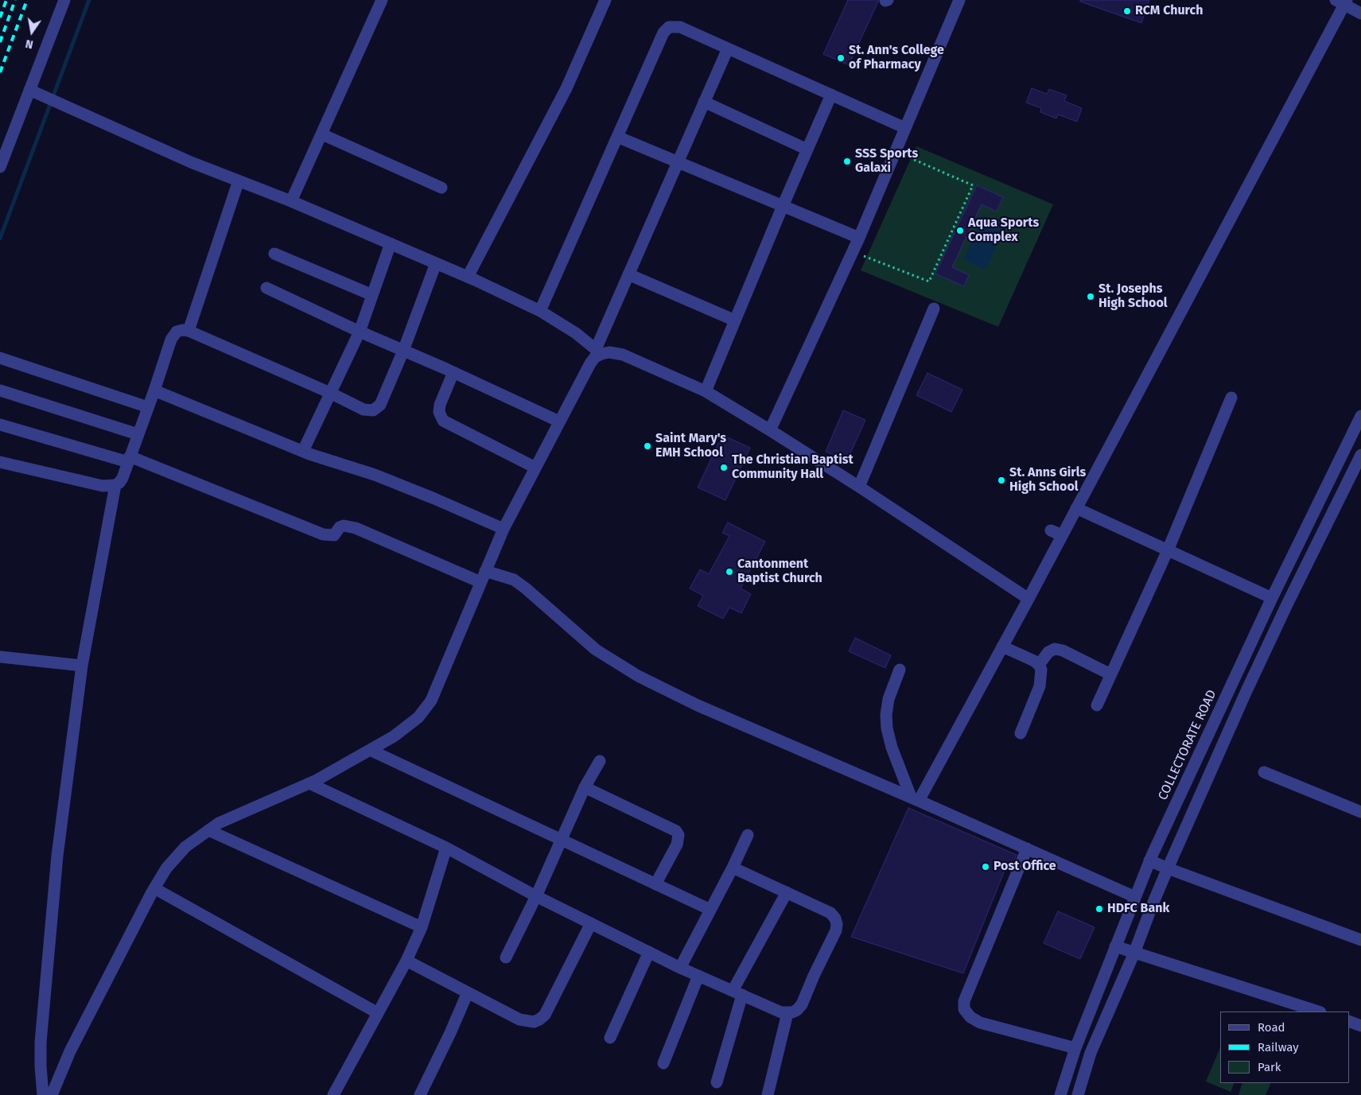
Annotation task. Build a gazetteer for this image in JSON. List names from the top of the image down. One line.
{"streets":{"street":["COLLECTORATE ROAD"]},"places":["RCM Church","St. Ann's College of Pharmacy","SSS Sports Galaxi","Aqua Sports Complex","St. Josephs High School","Saint Mary's EMH School","The Christian Baptist Community Hall","St. Anns Girls High School","Cantonment Baptist Church","Post Office","HDFC Bank"],"legend":["Road","Railway","Park"],"north":"bottom"}
